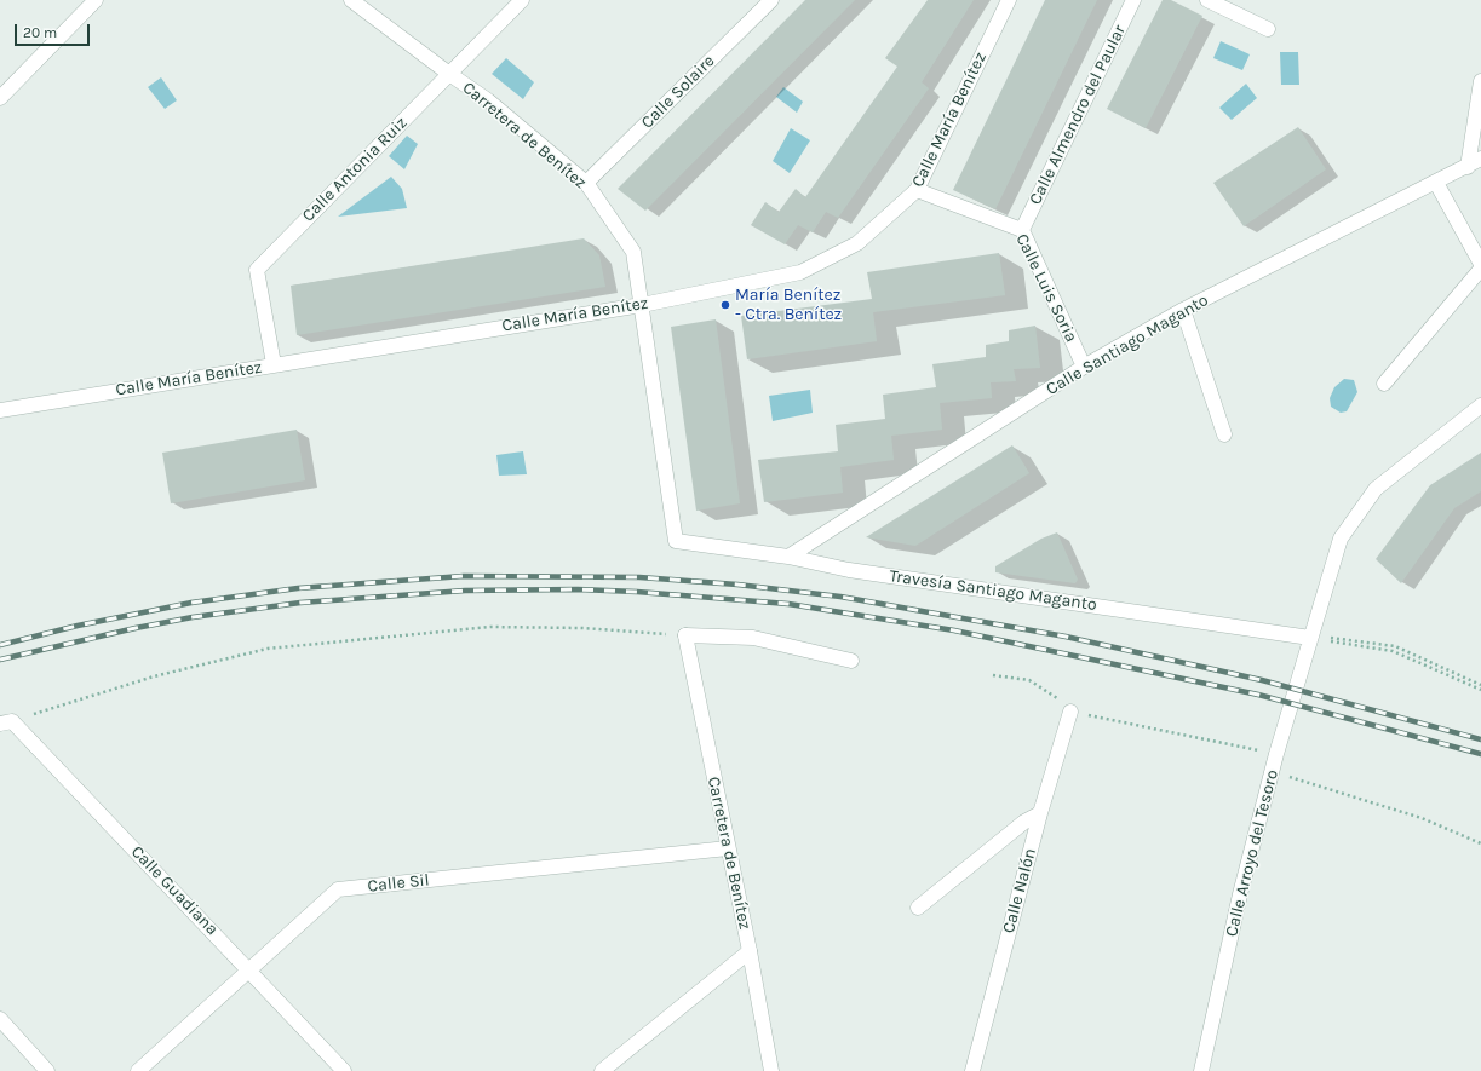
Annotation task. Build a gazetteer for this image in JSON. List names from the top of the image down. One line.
{"streets":{"street":["Calle Solaire","Calle Almendro del Paular","Calle María Benítez","Carretera de Benítez","Calle Antonia Ruiz","Calle Luis Soria","Calle Santiago Maganto","Travesía Santiago Maganto","Calle Arroyo del Tesoro","Calle Sil","Calle Guadiana","Calle Nalón"]},"crossings":[["Calle Solaire","Carretera de Benítez"],["Calle Almendro del Paular","Calle Luis Soria"],["Calle María Benítez","Carretera de Benítez"],["Calle María Benítez","Calle Antonia Ruiz"],["Calle María Benítez","Calle Luis Soria"],["Carretera de Benítez","Calle Antonia Ruiz"],["Carretera de Benítez","Travesía Santiago Maganto"],["Carretera de Benítez","Calle Sil"],["Calle Luis Soria","Calle Santiago Maganto"],["Calle Santiago Maganto","Travesía Santiago Maganto"],["Travesía Santiago Maganto","Calle Arroyo del Tesoro"],["Calle Sil","Calle Guadiana"]],"places":["María Benítez - Ctra. Benítez"],"scale_bar":"20 m"}
